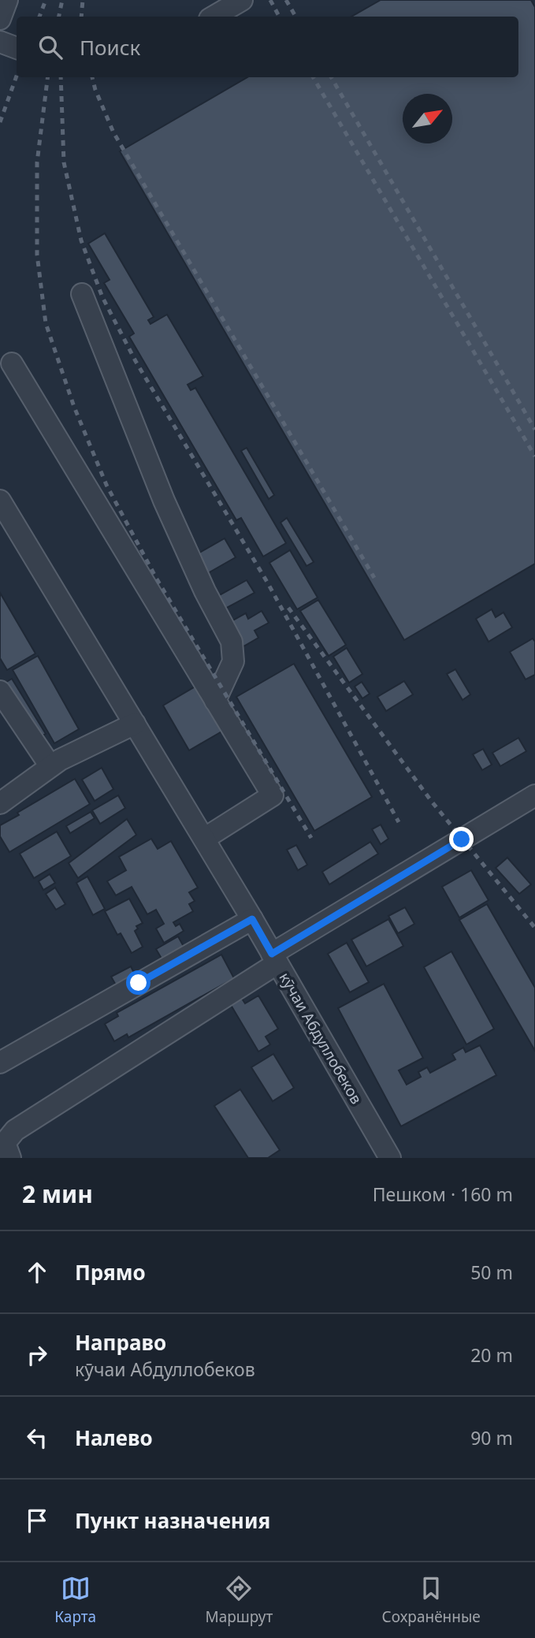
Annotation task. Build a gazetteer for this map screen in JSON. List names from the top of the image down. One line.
{"streets":{"street":["кӯчаи Абдуллобеков"]},"north":"top right","page":{"search":"Поиск","heading":["2 мин","Пешком · 160 m"],"list":[["Прямо","50 m"],["Направо","кӯчаи Абдуллобеков","20 m"],["Налево","90 m"],"Пункт назначения"],"nav":["Карта","Маршрут","Сохранённые"]}}
